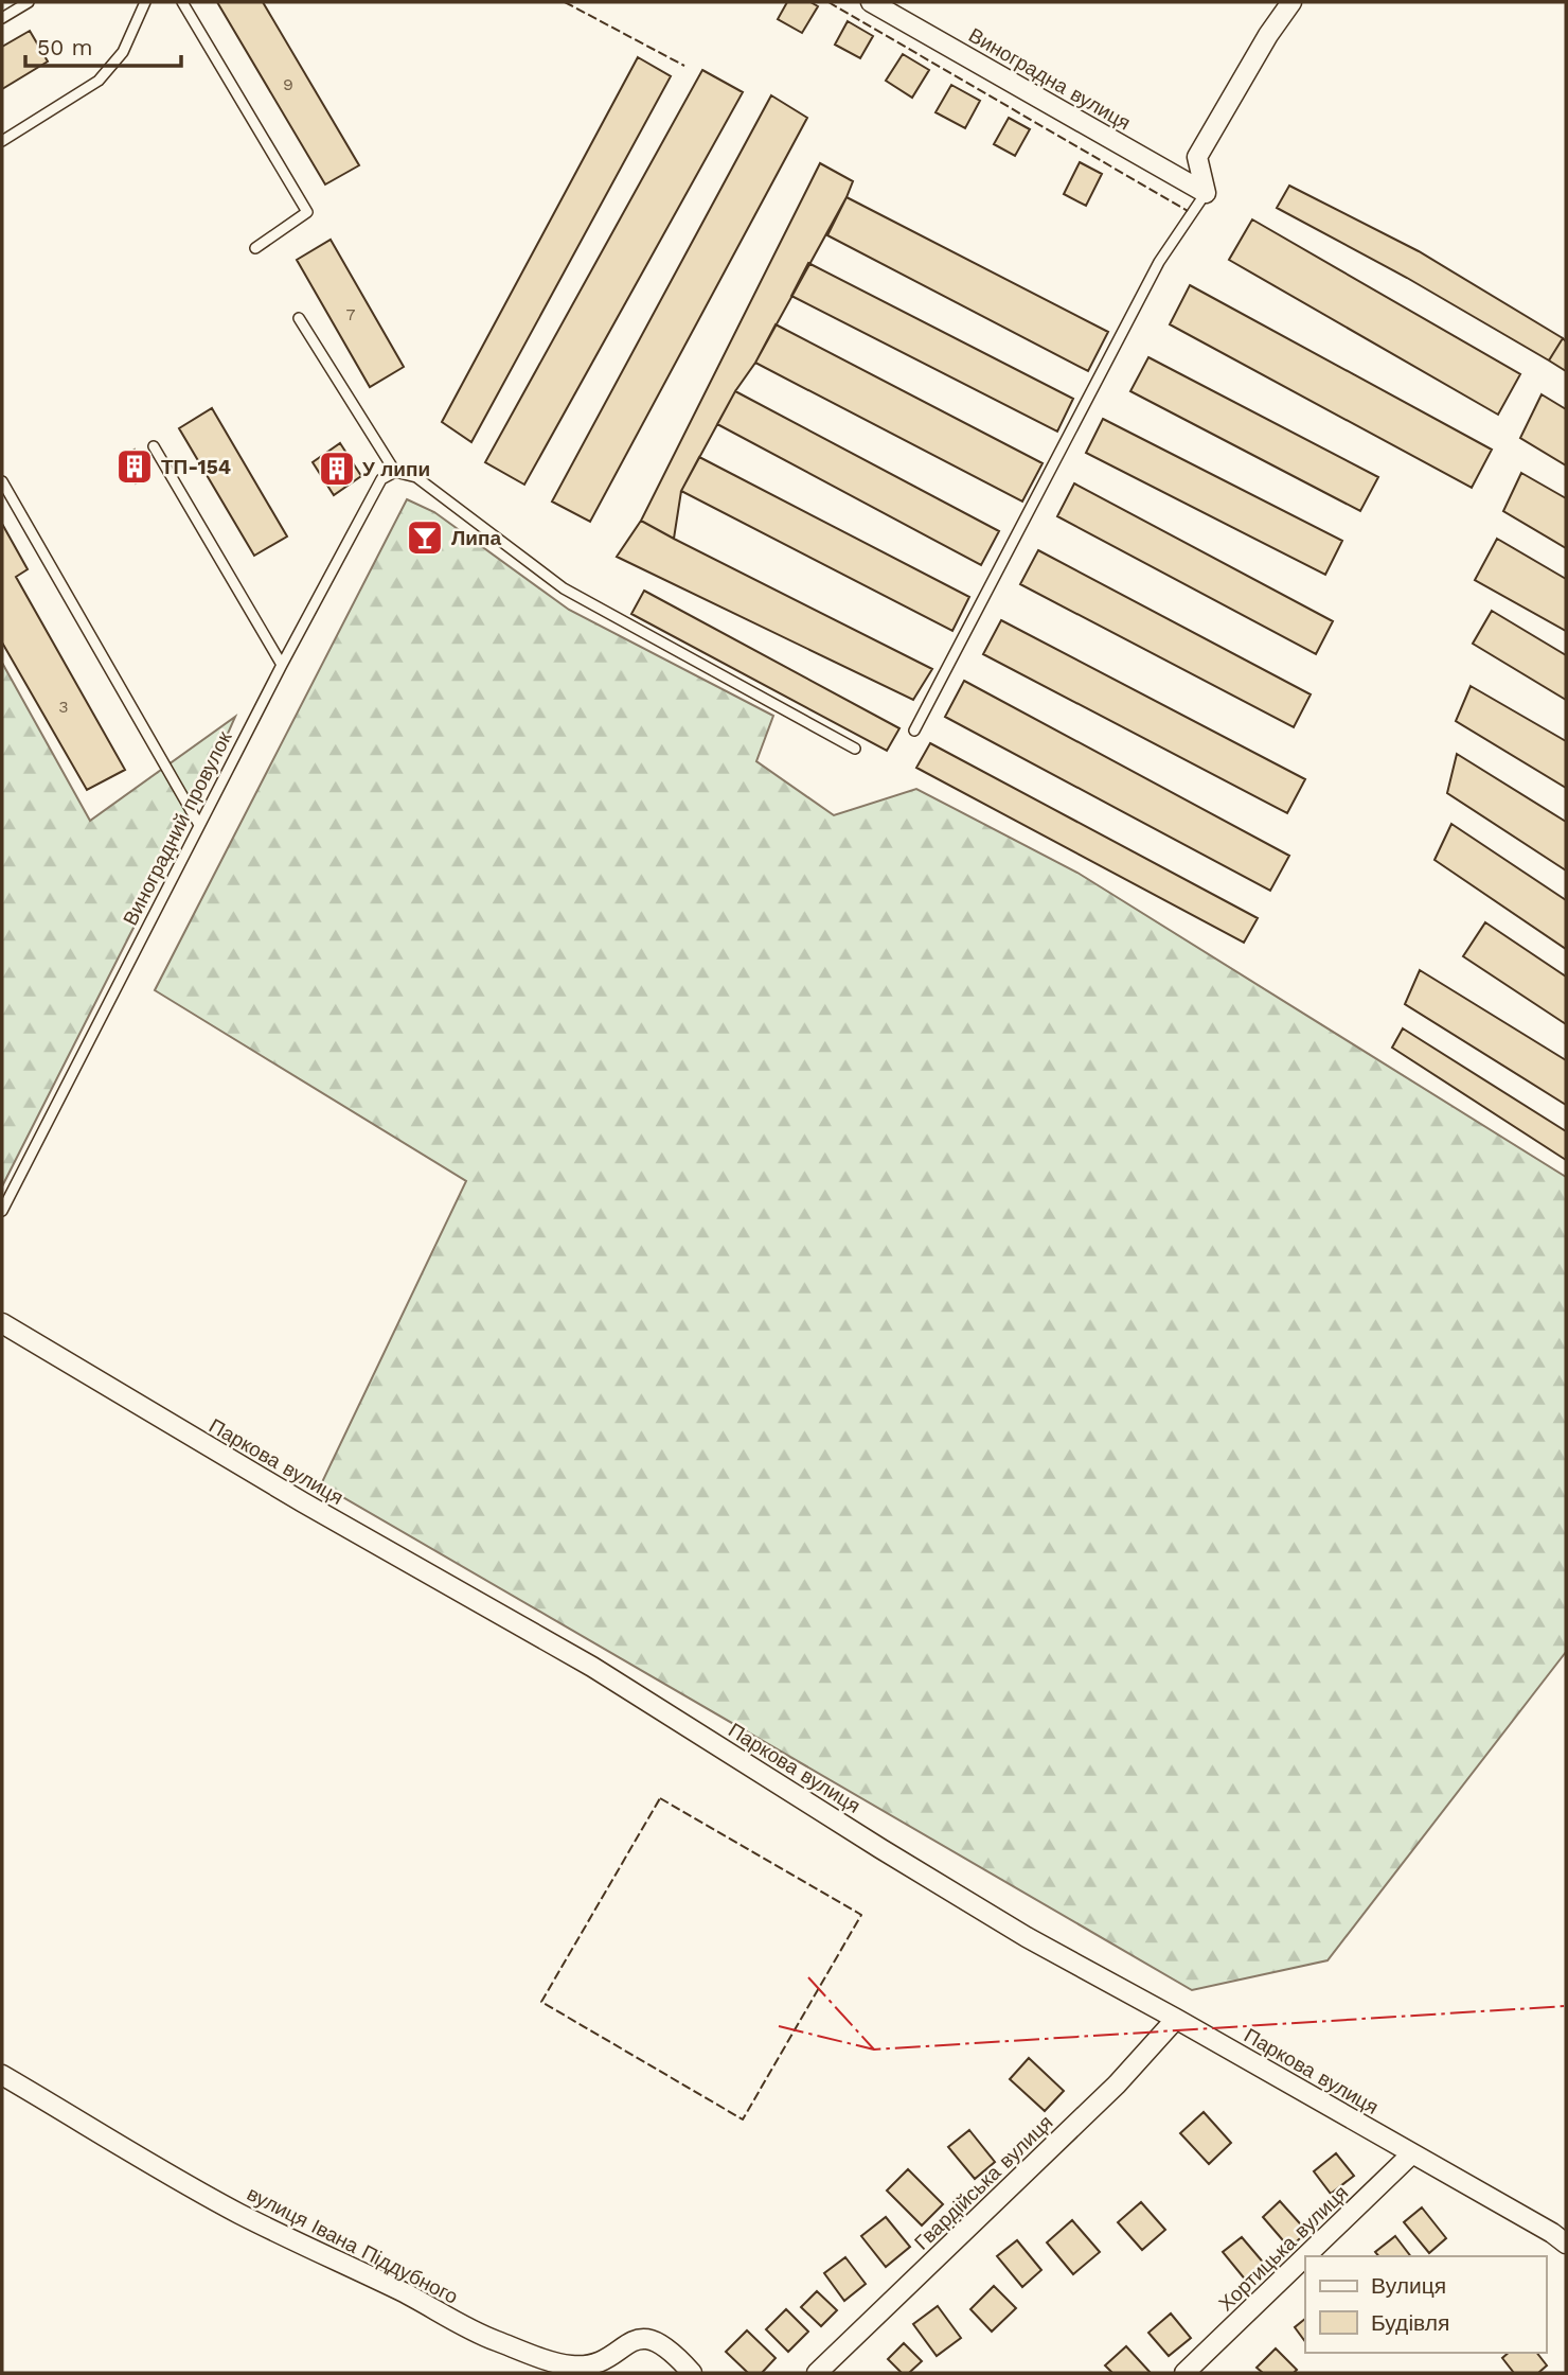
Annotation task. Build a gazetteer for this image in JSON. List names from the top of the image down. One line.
{"streets":{"street":["Виноградна вулиця","Паркова вулиця","Гвардійська вулиця","вулиця Івана Піддубного","Хортицька вулиця"],"lane":["Виноградний провулок"]},"crossings":[["Паркова вулиця","Гвардійська вулиця"],["Паркова вулиця","Хортицька вулиця"]],"places":{"building":["ТП-154","У липи"],"bar":["Липа"]},"house_numbers":["9","7","3"],"legend":["Вулиця","Будівля"],"scale_bar":"50 m"}
